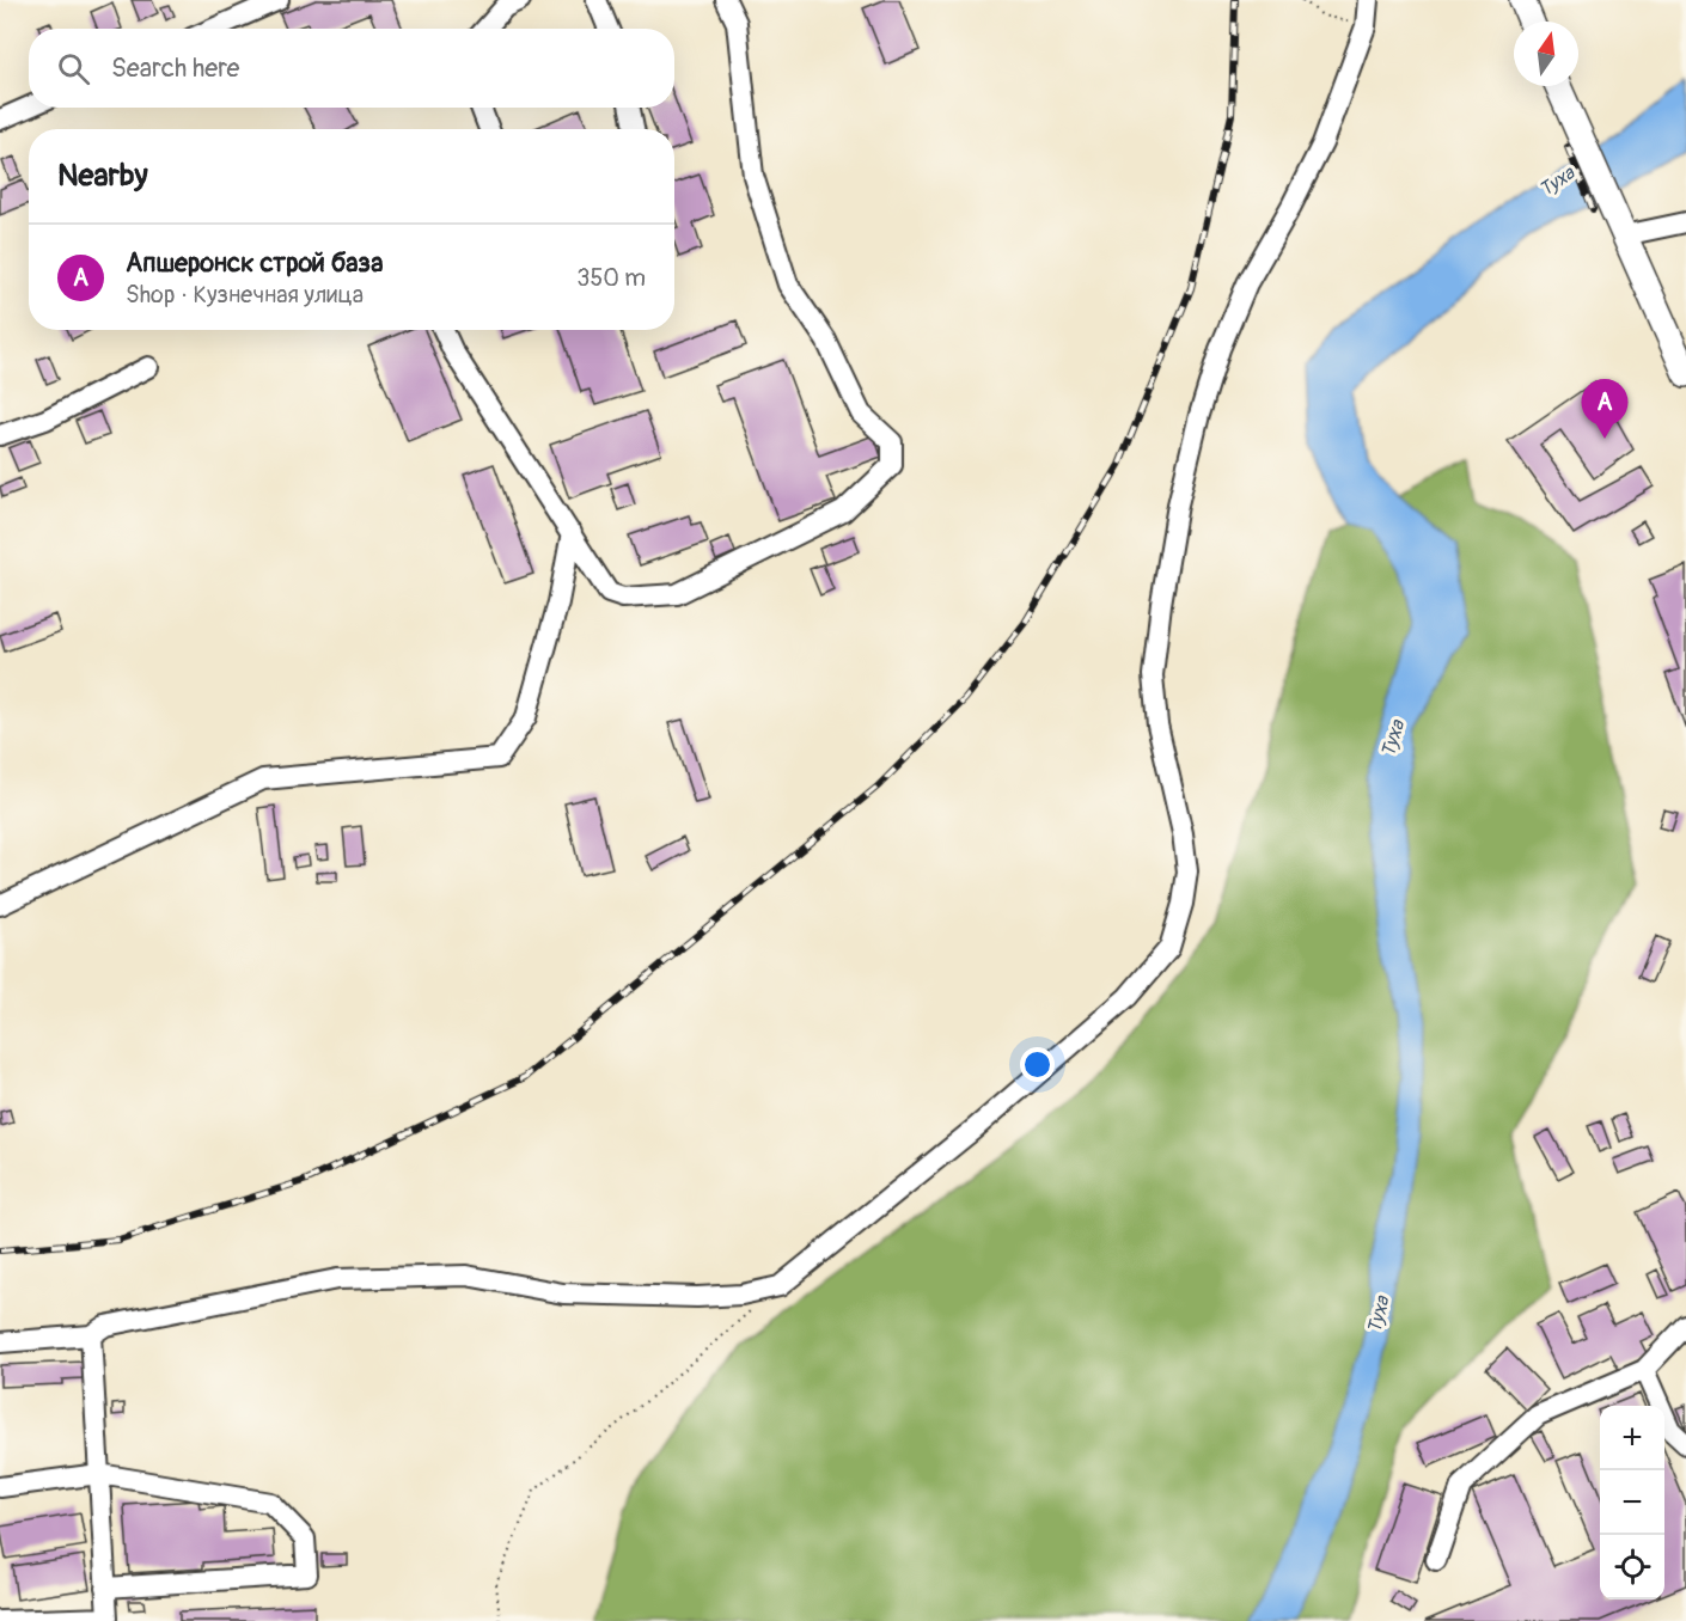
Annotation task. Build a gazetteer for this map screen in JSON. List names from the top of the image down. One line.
{"water":["Туха"],"north":"top","page":{"search":"Search here","heading":"Nearby","list":[{"mark":"A","name":"Апшеронск строй база","note":"Shop · Кузнечная улица","value":"350 m"}],"pins":"A","map_buttons":["+","−"]}}
